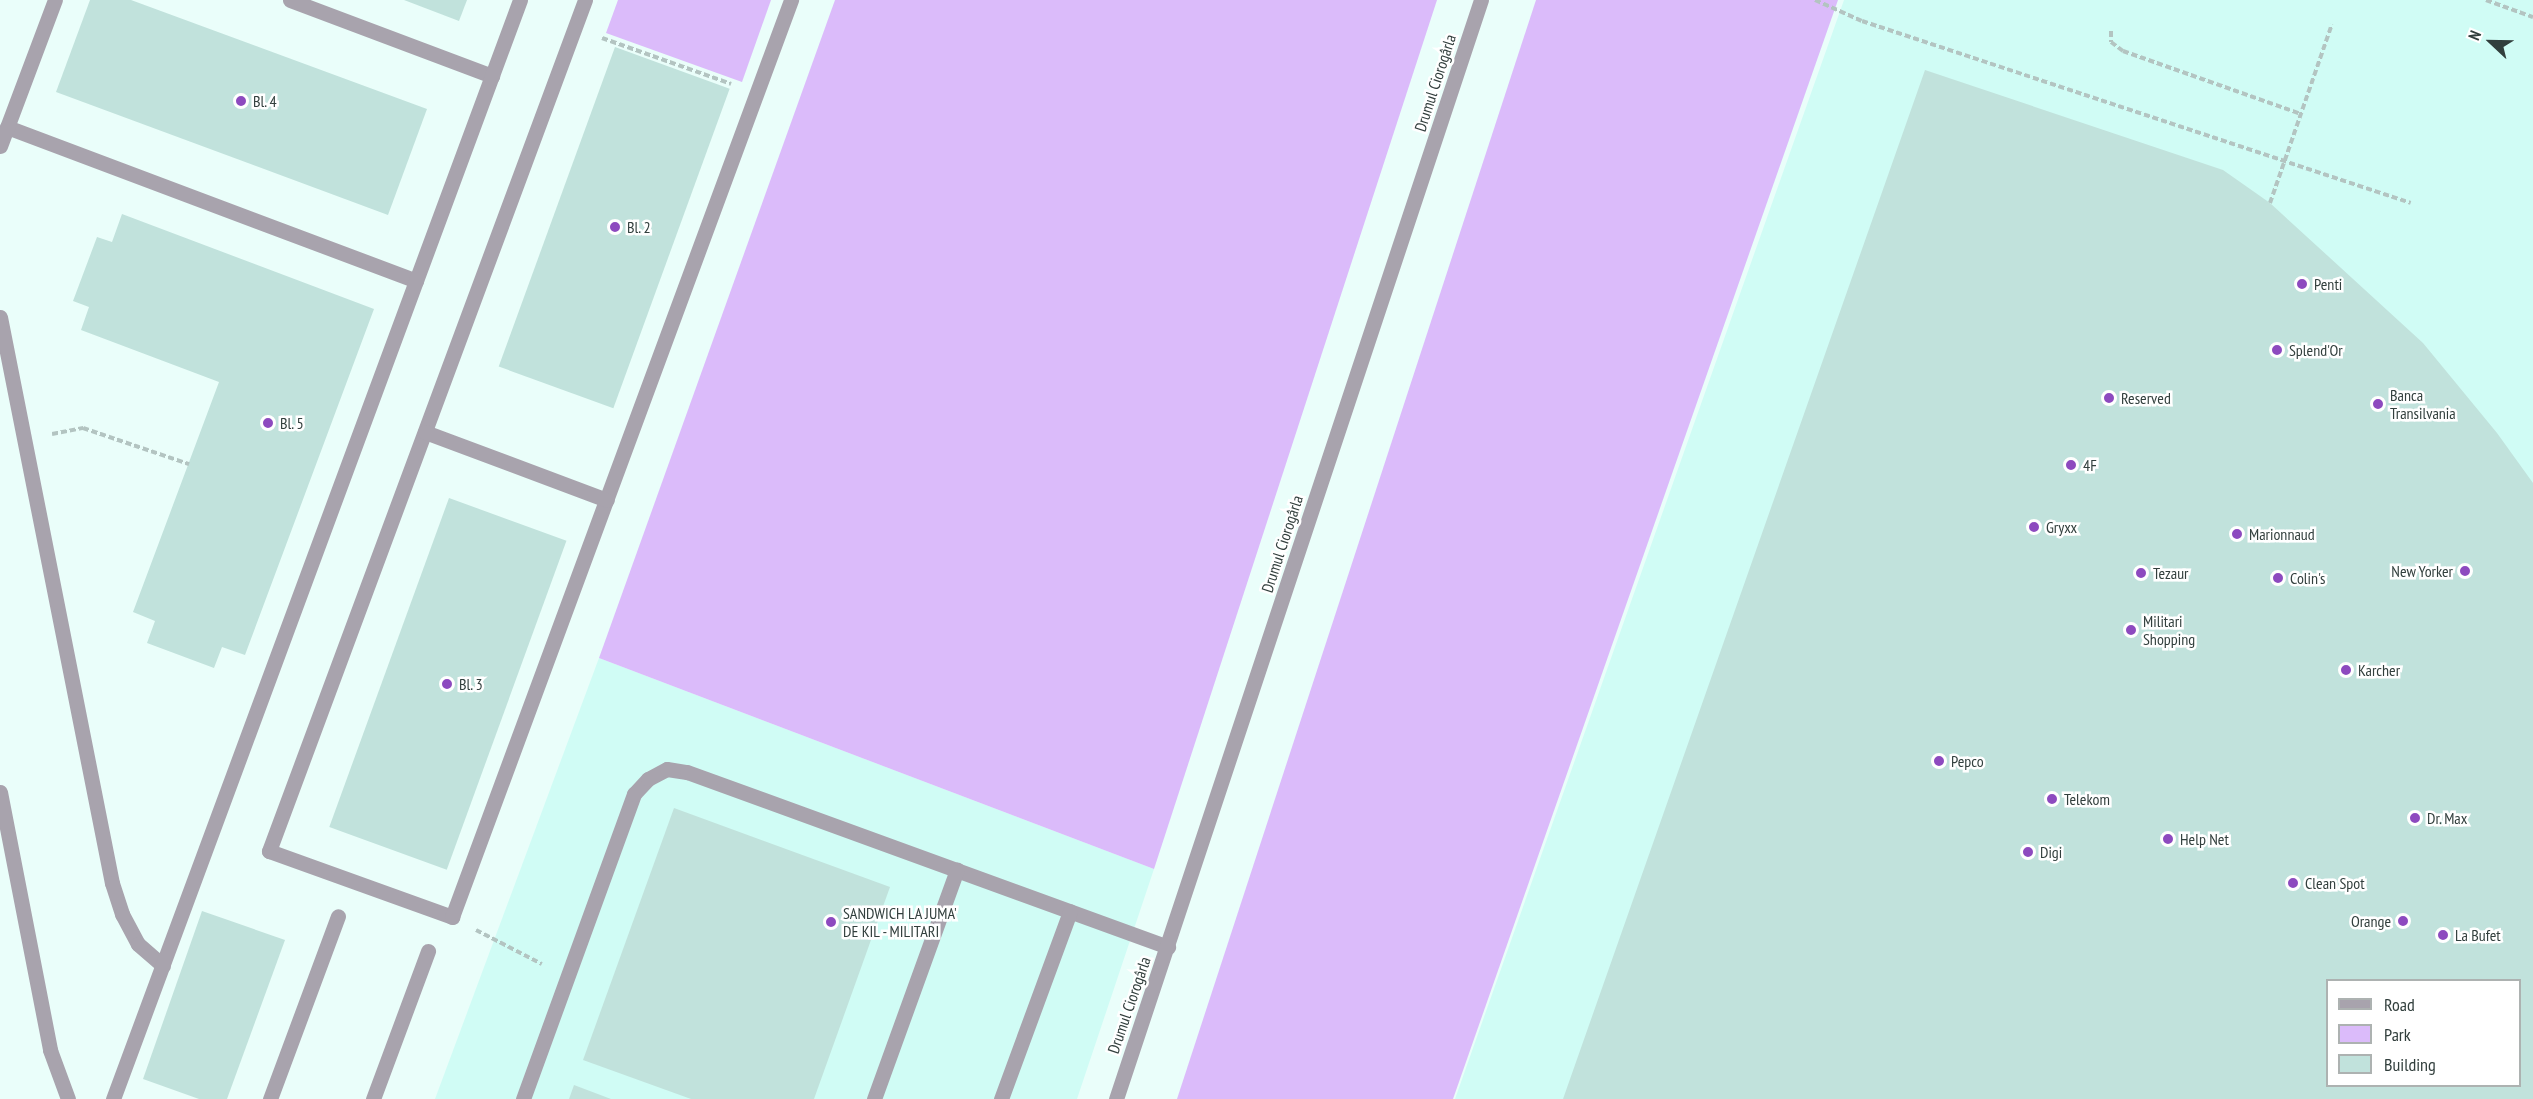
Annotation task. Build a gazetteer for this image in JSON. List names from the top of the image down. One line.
{"streets":{"street":["Drumul Ciorogârla"]},"places":["Bl. 4","Bl. 2","Penti","Splend'Or","Reserved","Banca Transilvania","Bl. 5","4F","Gryxx","Marionnaud","New Yorker","Tezaur","Colin's","Militari Shopping","Karcher","Bl. 3","Pepco","Telekom","Dr. Max","Help Net","Digi","Clean Spot","Orange","SANDWICH LA JUMA' DE KIL - MILITARI","La Bufet"],"legend":["Road","Park","Building"],"north":"left"}
